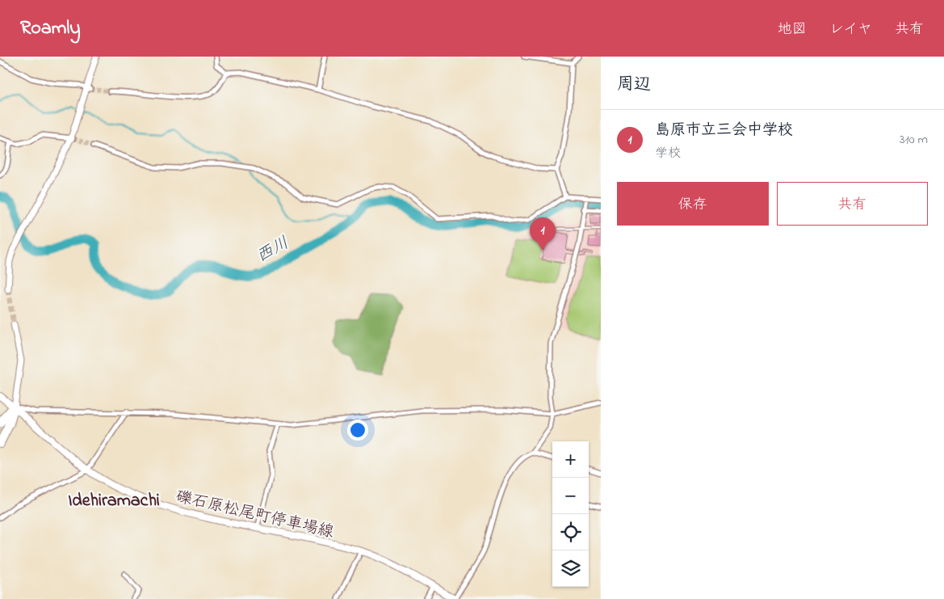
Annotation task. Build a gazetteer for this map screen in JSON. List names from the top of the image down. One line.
{"streets":{"main road":["礫石原松尾町停車場線"]},"districts":["Idehiramachi"],"water":["西川"],"page":{"header":"Roamly","nav":["地図","レイヤ","共有"],"heading":"周辺","list":[{"mark":"1","name":"島原市立三会中学校","note":"学校","value":"310 m"}],"buttons":["保存","共有"],"pins":"1","map_buttons":["+","−"]}}
